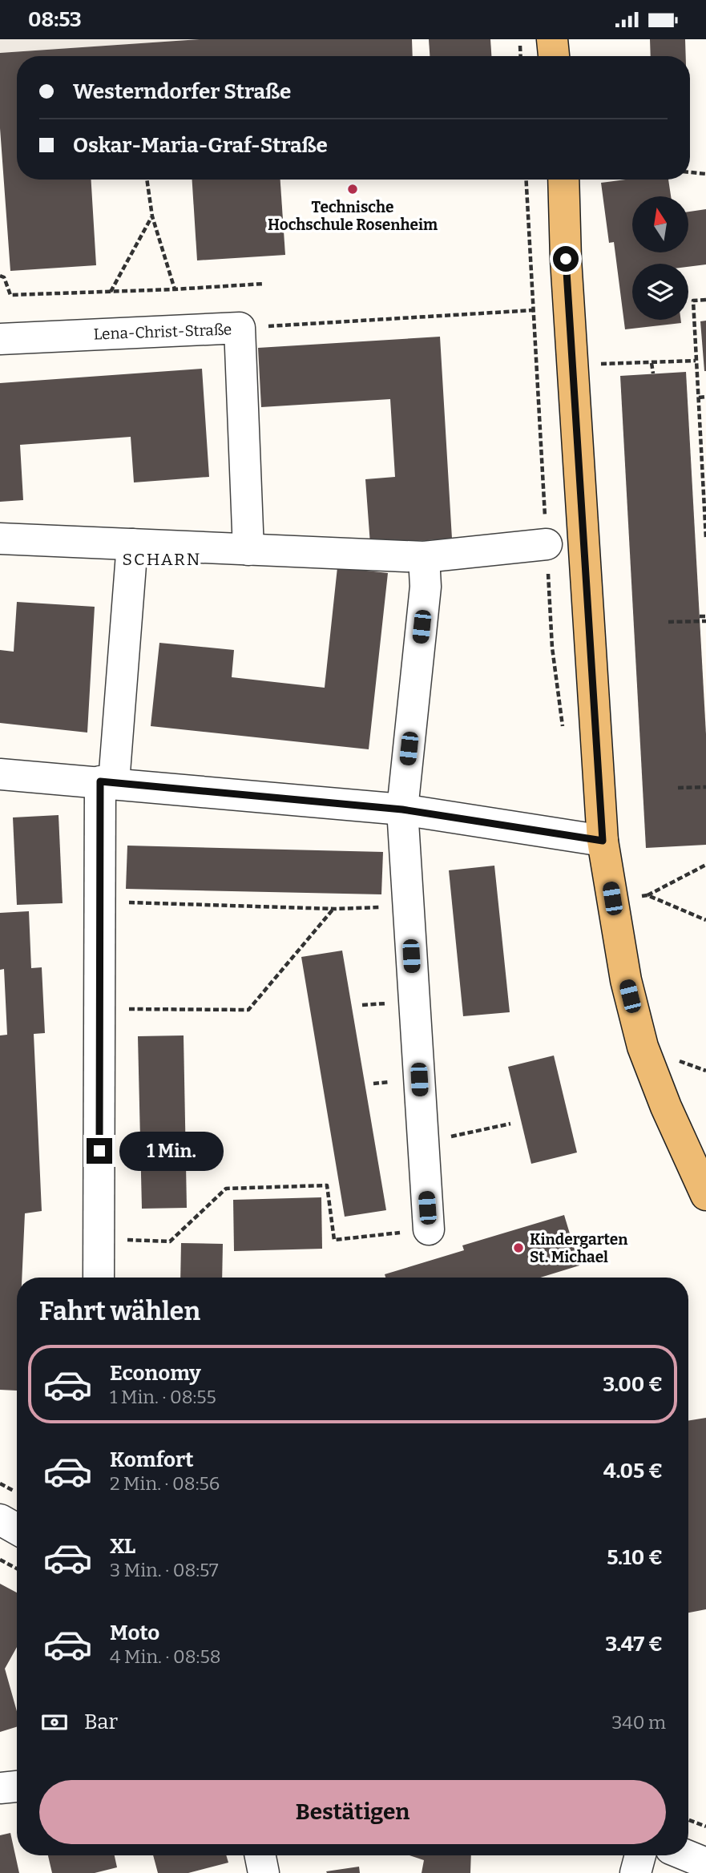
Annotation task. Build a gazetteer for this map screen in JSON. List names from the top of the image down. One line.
{"streets":{"street":["Lena-Christ-Straße"]},"districts":["SCHARN"],"places":["Technische Hochschule Rosenheim","Kindergarten St. Michael"],"north":"top","page":{"status":"08:53","banner":["Westerndorfer Straße","Oskar-Maria-Graf-Straße"],"bubble":"1 Min.","heading":"Fahrt wählen","list":[{"name":"Economy","note":"1 Min. · 08:55","value":"3.00 €"},{"name":"Komfort","note":"2 Min. · 08:56","value":"4.05 €"},{"name":"XL","note":"3 Min. · 08:57","value":"5.10 €"},{"name":"Moto","note":"4 Min. · 08:58","value":"3.47 €"}],"pay":["Bar","340 m"],"buttons":"Bestätigen"}}
